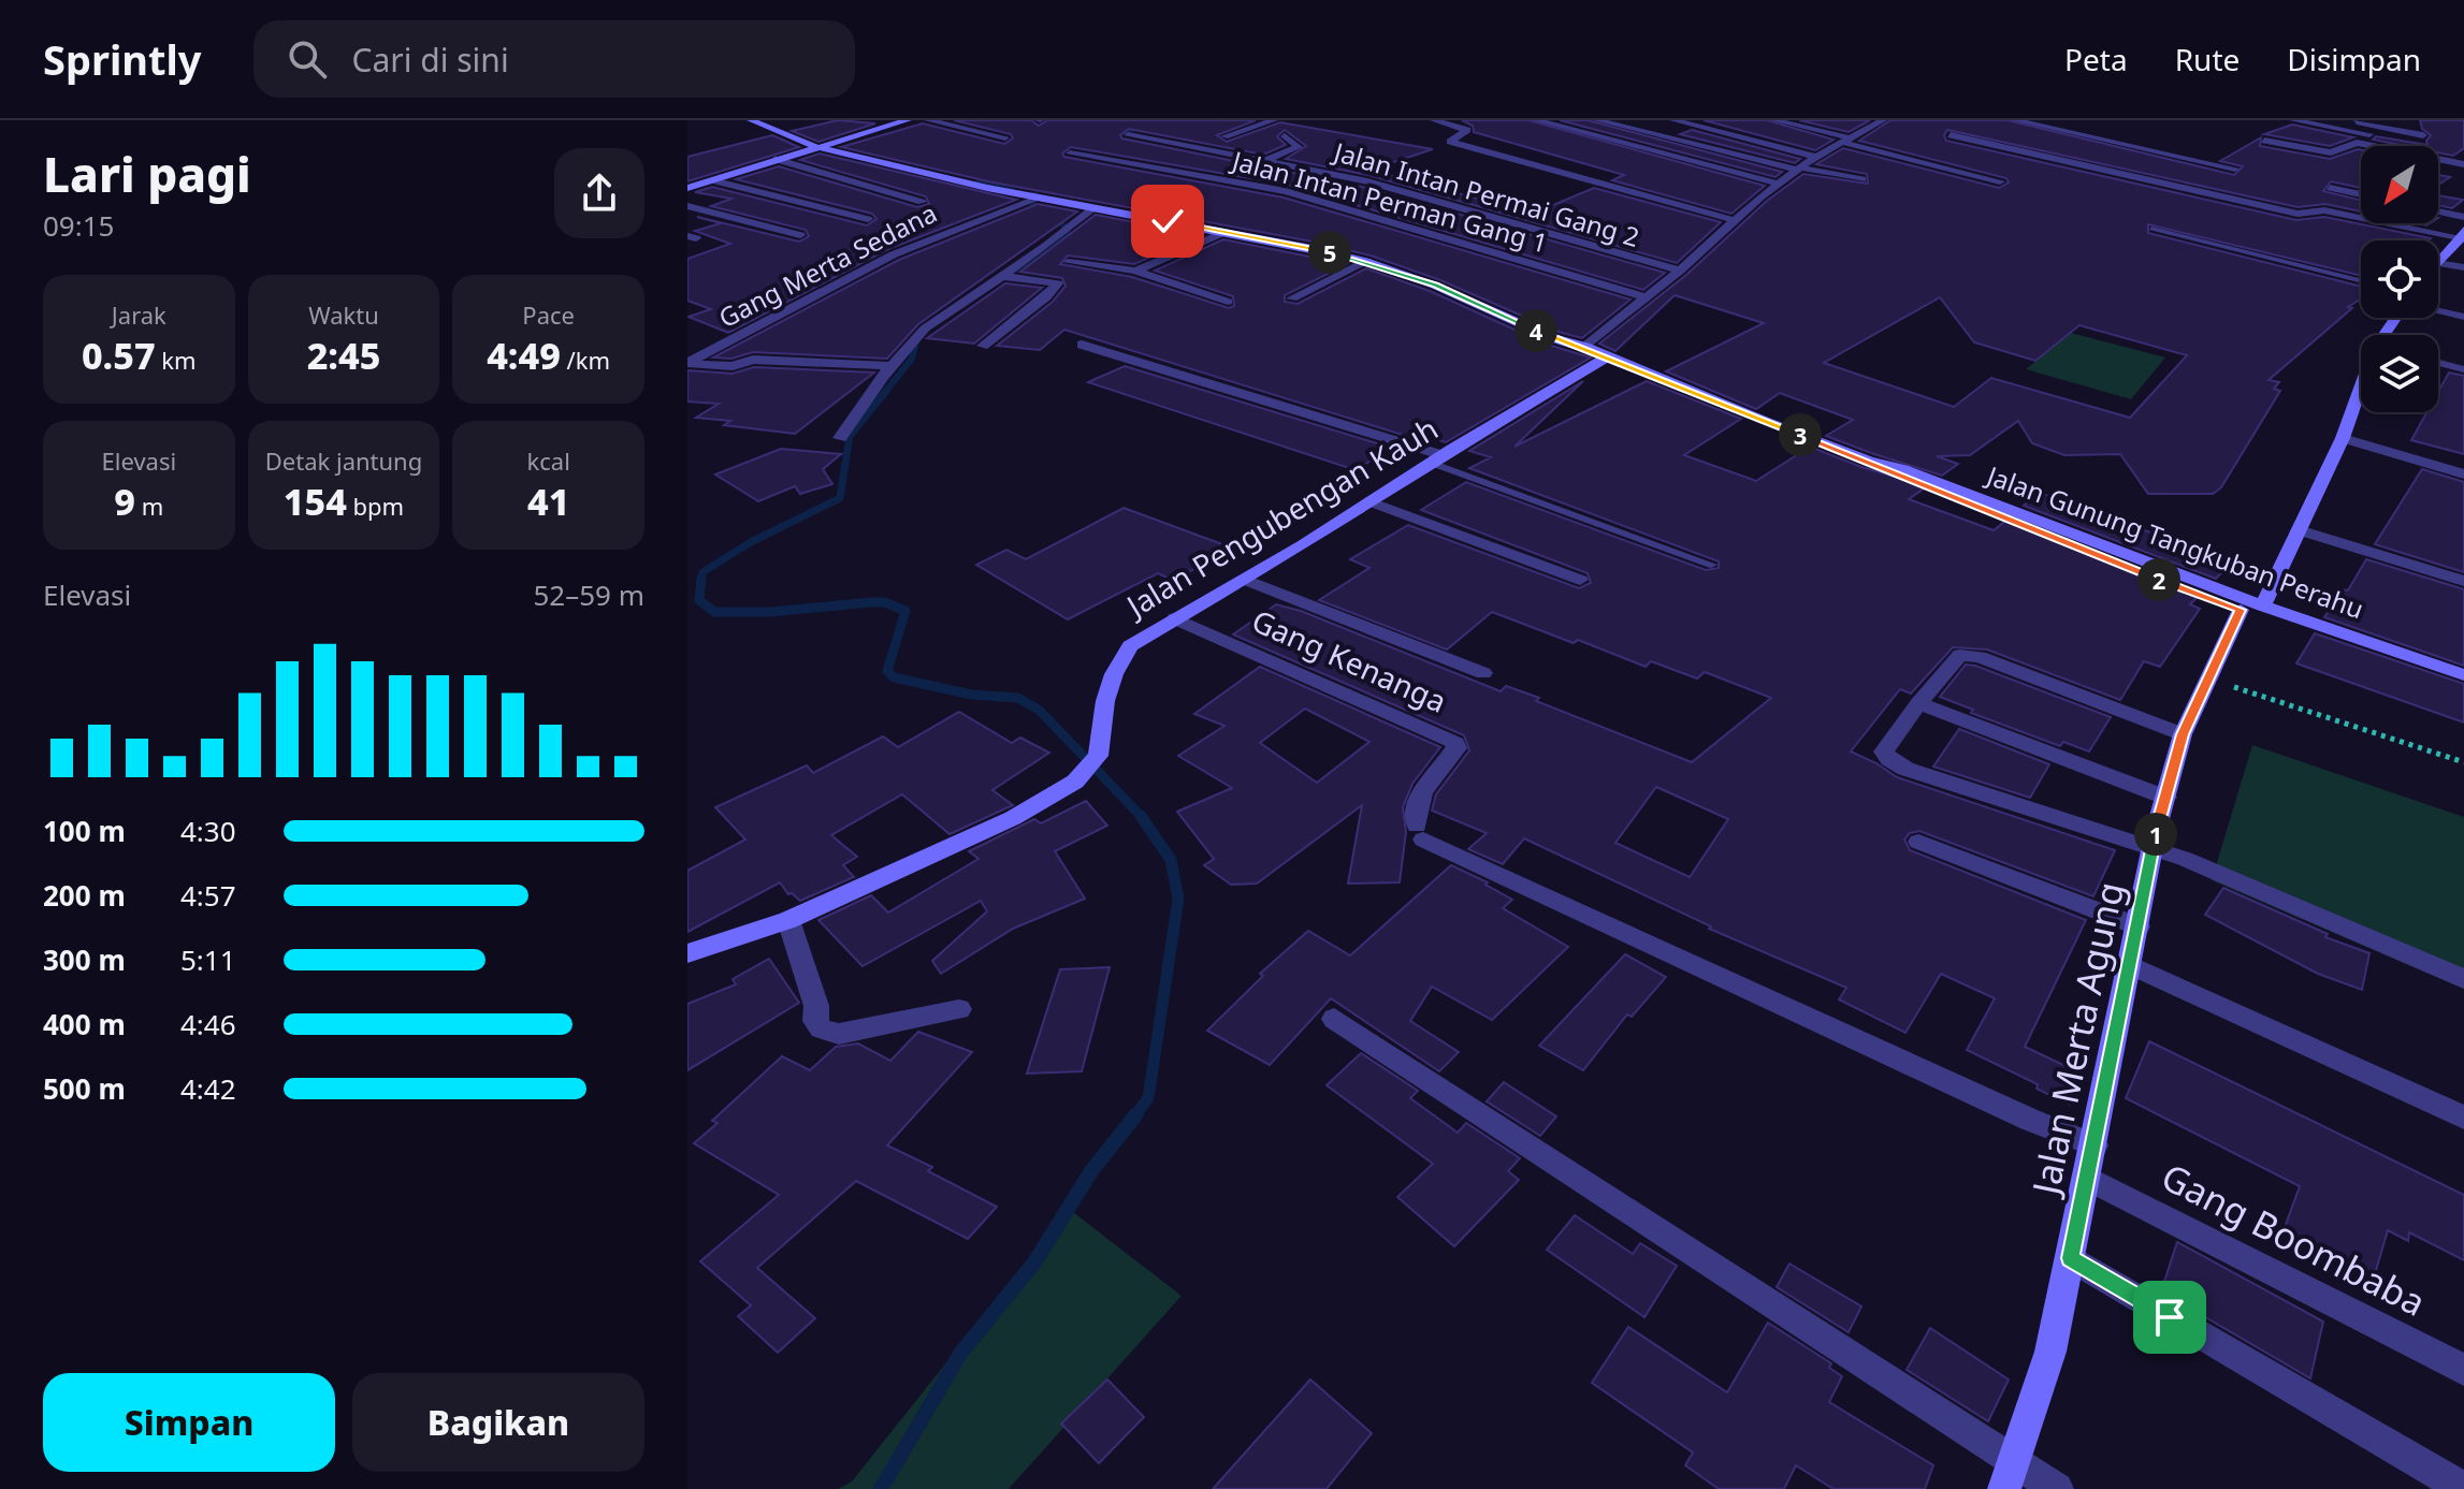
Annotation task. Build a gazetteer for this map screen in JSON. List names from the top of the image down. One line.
{"streets":{"street":["Jalan Intan Permai Gang 2","Jalan Intan Perman Gang 1","Gang Merta Sedana","Jalan Pengubengan Kauh","Jalan Gunung Tangkuban Perahu","Gang Kenanga","Jalan Merta Agung","Gang Boombaba"]},"crossings":[["Gang Merta Sedana","Jalan Gunung Tangkuban Perahu"],["Jalan Pengubengan Kauh","Jalan Gunung Tangkuban Perahu"],["Jalan Pengubengan Kauh","Gang Kenanga"],["Jalan Gunung Tangkuban Perahu","Jalan Merta Agung"],["Gang Kenanga","Jalan Merta Agung"],["Jalan Merta Agung","Gang Boombaba"]],"north":"bottom left","page":{"header":"Sprintly","search":"Cari di sini","nav":["Peta","Rute","Disimpan"],"heading":["Lari pagi","09:15"],"pins":["5","4","3","2","1"],"stats":[["Jarak","0.57 km"],["Waktu","2:45"],["Pace","4:49 /km"],["Elevasi","9 m"],["Detak jantung","154 bpm"],["kcal","41"]],"chart":["Elevasi","52–59 m"],"list":[{"name":"100 m","note":"4:30"},{"name":"200 m","note":"4:57"},{"name":"300 m","note":"5:11"},{"name":"400 m","note":"4:46"},{"name":"500 m","note":"4:42"}],"buttons":["Simpan","Bagikan"]}}
